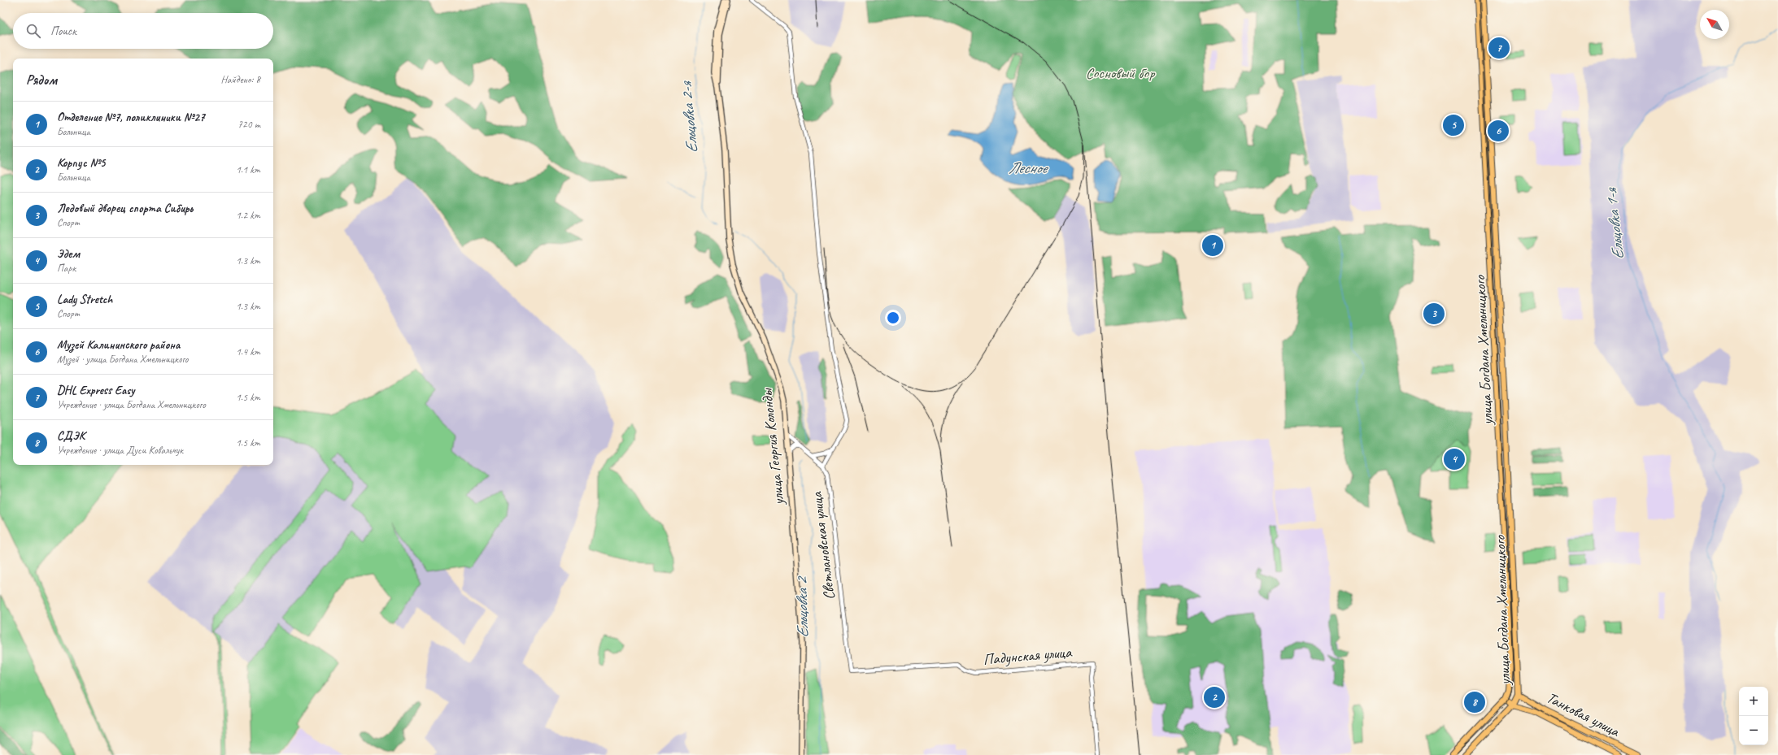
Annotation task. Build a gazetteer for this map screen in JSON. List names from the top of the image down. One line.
{"streets":{"main road":["улица Богдана Хмельницкого","улица Георгия Колонды","Танковая улица"],"street":["Светлановская улица","Падунская улица"]},"crossings":[["улица Богдана Хмельницкого","Танковая улица"],["Светлановская улица","Падунская улица"]],"water":["Ельцовка 2-я","Лесное","Ельцовка 1-я","Ельцовка 2"],"parks":["Сосновый бор"],"north":"top left","page":{"search":"Поиск","pins":["7","5","6","1","3","4","2","8"],"heading":["Рядом","Найдено: 8"],"list":[{"mark":"1","name":"Отделение №7, поликлиники №27","note":"Больница","value":"720 m"},{"mark":"2","name":"Корпус №5","note":"Больница","value":"1.1 km"},{"mark":"3","name":"Ледовый дворец спорта Сибирь","note":"Спорт","value":"1.2 km"},{"mark":"4","name":"Эдем","note":"Парк","value":"1.3 km"},{"mark":"5","name":"Lady Stretch","note":"Спорт","value":"1.3 km"},{"mark":"6","name":"Музей Калининского района","note":"Музей · улица Богдана Хмельницкого","value":"1.4 km"},{"mark":"7","name":"DHL Express Easy","note":"Учреждение · улица Богдана Хмельницкого","value":"1.5 km"},{"mark":"8","name":"СДЭК","note":"Учреждение · улица Дуси Ковальчук","value":"1.5 km"}],"map_buttons":["+","−"]}}
